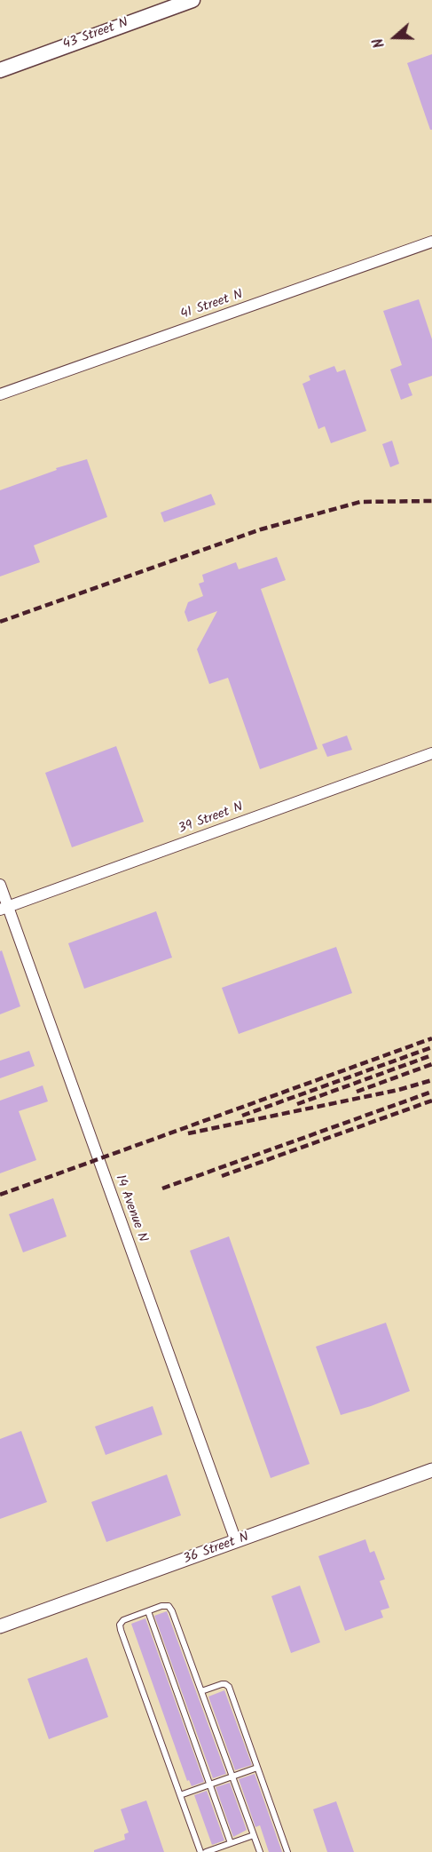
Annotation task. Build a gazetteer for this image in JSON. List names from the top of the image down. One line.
{"streets":{"main road":["43 Street N"],"street":["41 Street N","39 Street N","14 Avenue N","36 Street N"]},"crossings":[["39 Street N","14 Avenue N"],["14 Avenue N","36 Street N"]],"north":"left"}
